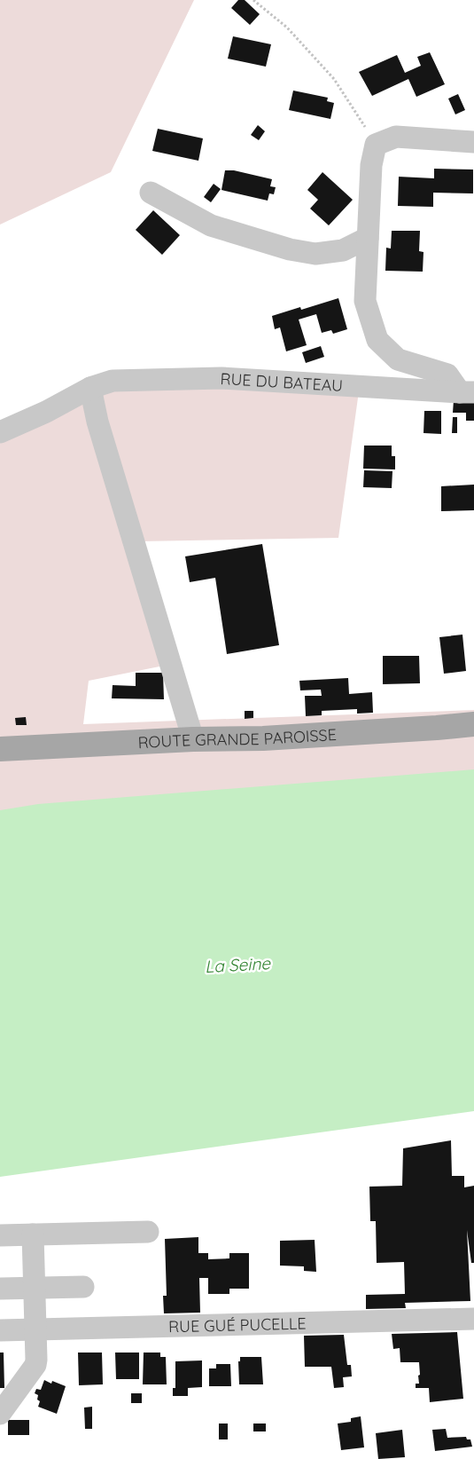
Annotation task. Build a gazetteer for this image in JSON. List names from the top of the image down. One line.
{"streets":{"main road":["ROUTE GRANDE PAROISSE"],"street":["RUE DU BATEAU","RUE GUÉ PUCELLE"]},"water":["La Seine"]}
